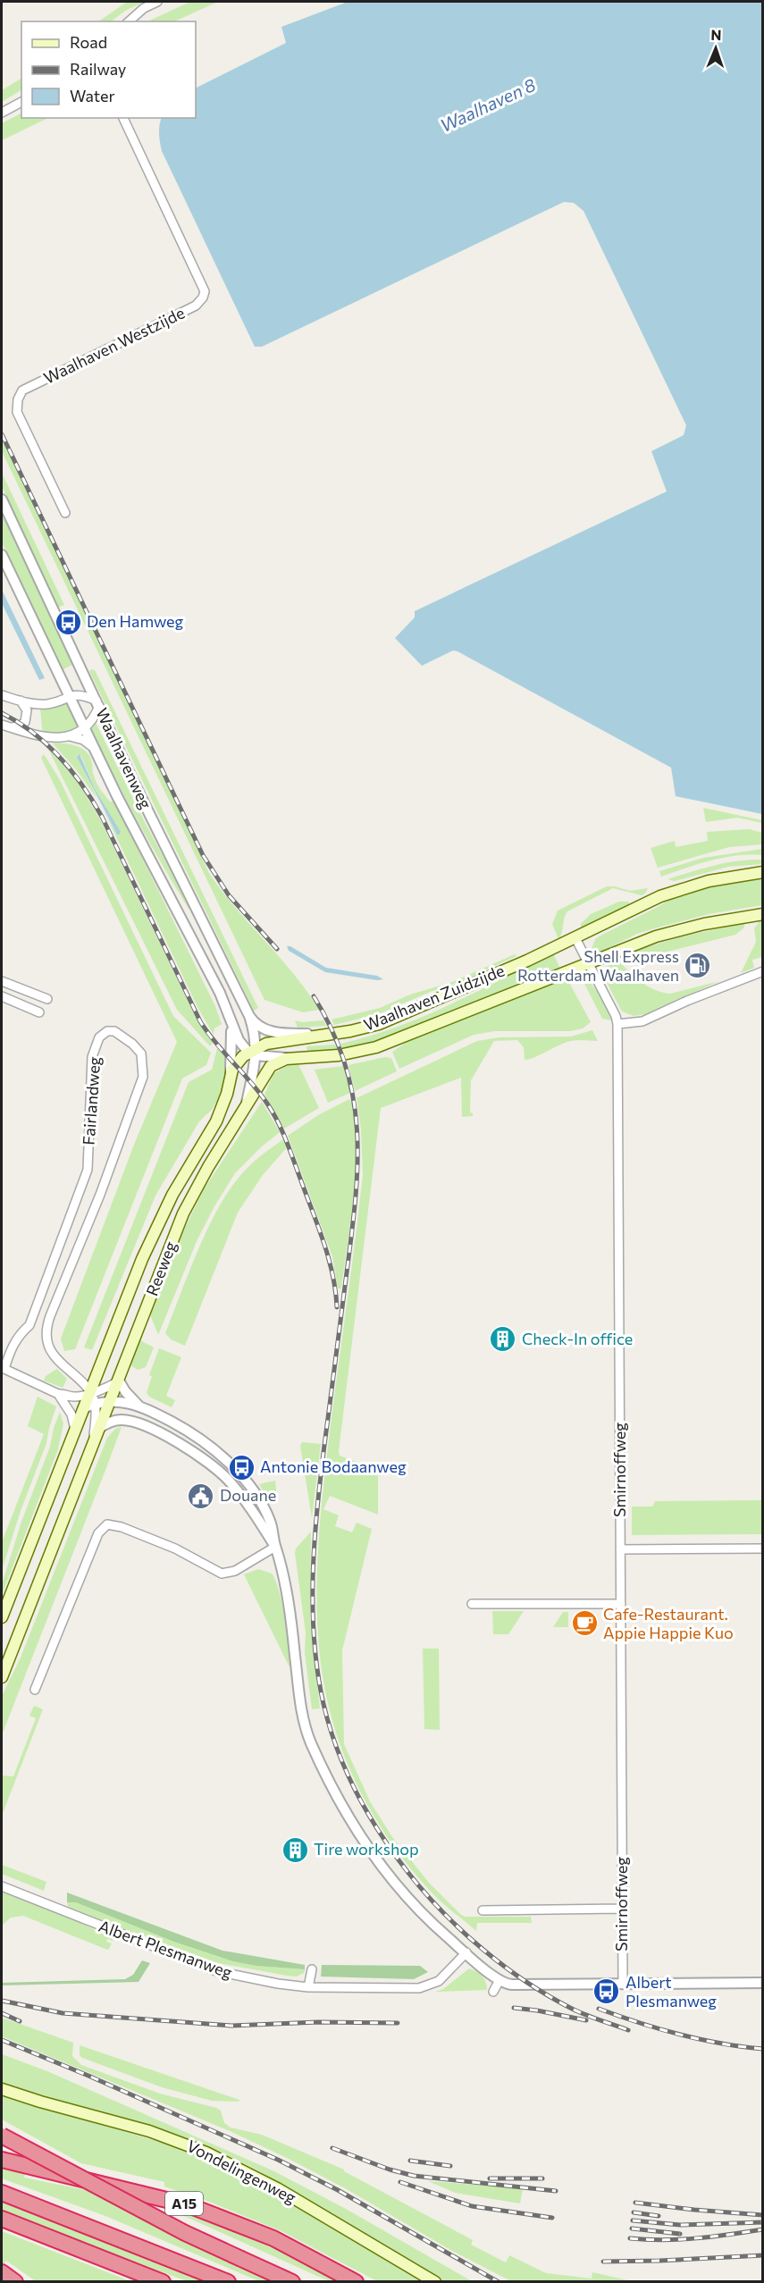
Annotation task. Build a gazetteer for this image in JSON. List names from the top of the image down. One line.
{"streets":{"highway":["A15"],"main road":["Waalhaven Zuidzijde","Reeweg","Vondelingenweg"],"street":["Waalhaven Westzijde","Waalhavenweg","Fairlandweg","Smirnoffweg","Albert Plesmanweg"]},"crossings":[["Waalhavenweg","Waalhaven Zuidzijde"],["Waalhavenweg","Reeweg"],["Waalhaven Zuidzijde","Reeweg"],["Waalhaven Zuidzijde","Smirnoffweg"]],"water":["Waalhaven 8"],"places":{"bus stop":["Den Hamweg","Antonie Bodaanweg","Albert Plesmanweg"],"fuel station":["Shell Express Rotterdam Waalhaven"],"building":["Check-In office","Tire workshop"],"public building":["Douane"],"cafe":["Cafe-Restaurant. Appie Happie Kuo"]},"legend":["Road","Railway","Water"],"north":"top"}
